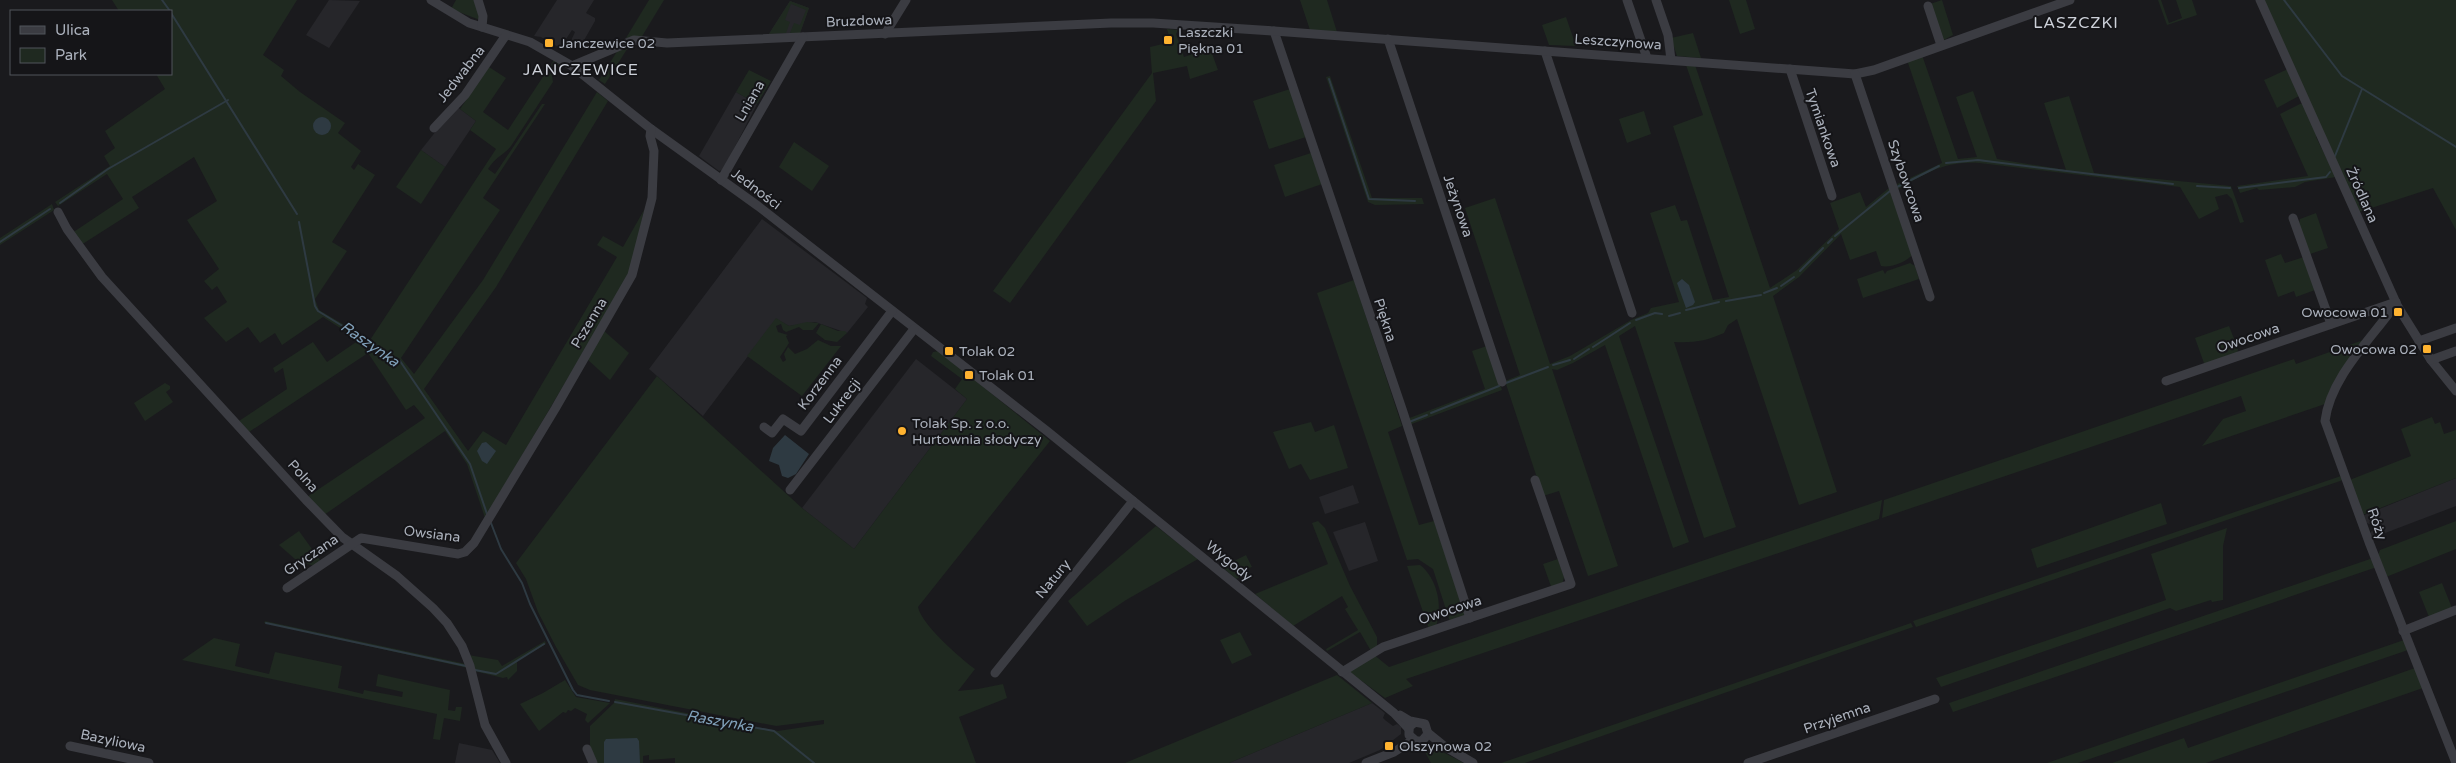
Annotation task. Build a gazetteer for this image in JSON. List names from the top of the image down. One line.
{"streets":{"street":["Bruzdowa","Leszczynowa","Jedwabna","Lniana","Tymiankowa","Szybowcowa","Jedności","Źródlana","Jeżynowa","Piękna","Pszenna","Owocowa","Korzenna","Lukrecji","Polna","Róży","Owsiana","Gryczana","Wygody","Natury","Przyjemna","Bazyliowa"]},"crossings":[["Bruzdowa","Leszczynowa"],["Bruzdowa","Lniana"],["Bruzdowa","Jedności"],["Leszczynowa","Tymiankowa"],["Leszczynowa","Szybowcowa"],["Leszczynowa","Jeżynowa"],["Leszczynowa","Piękna"],["Jedwabna","Jedności"],["Lniana","Jedności"],["Jedności","Pszenna"],["Jedności","Korzenna"],["Jedności","Lukrecji"],["Jedności","Wygody"],["Źródlana","Owocowa"],["Źródlana","Róży"],["Piękna","Owocowa"],["Pszenna","Owsiana"],["Owocowa","Róży"],["Owocowa","Wygody"],["Polna","Owsiana"],["Polna","Gryczana"],["Owsiana","Gryczana"],["Wygody","Natury"]],"districts":["LASZCZKI","JANCZEWICE"],"water":["Raszynka"],"places":{"transit":["Laszczki Piękna 01","Janczewice 02","Owocowa 01","Owocowa 02","Tolak 02","Tolak 01","Olszynowa 02"],"other":["Tolak Sp. z o.o. Hurtownia słodyczy"]},"legend":["Ulica","Park"]}
